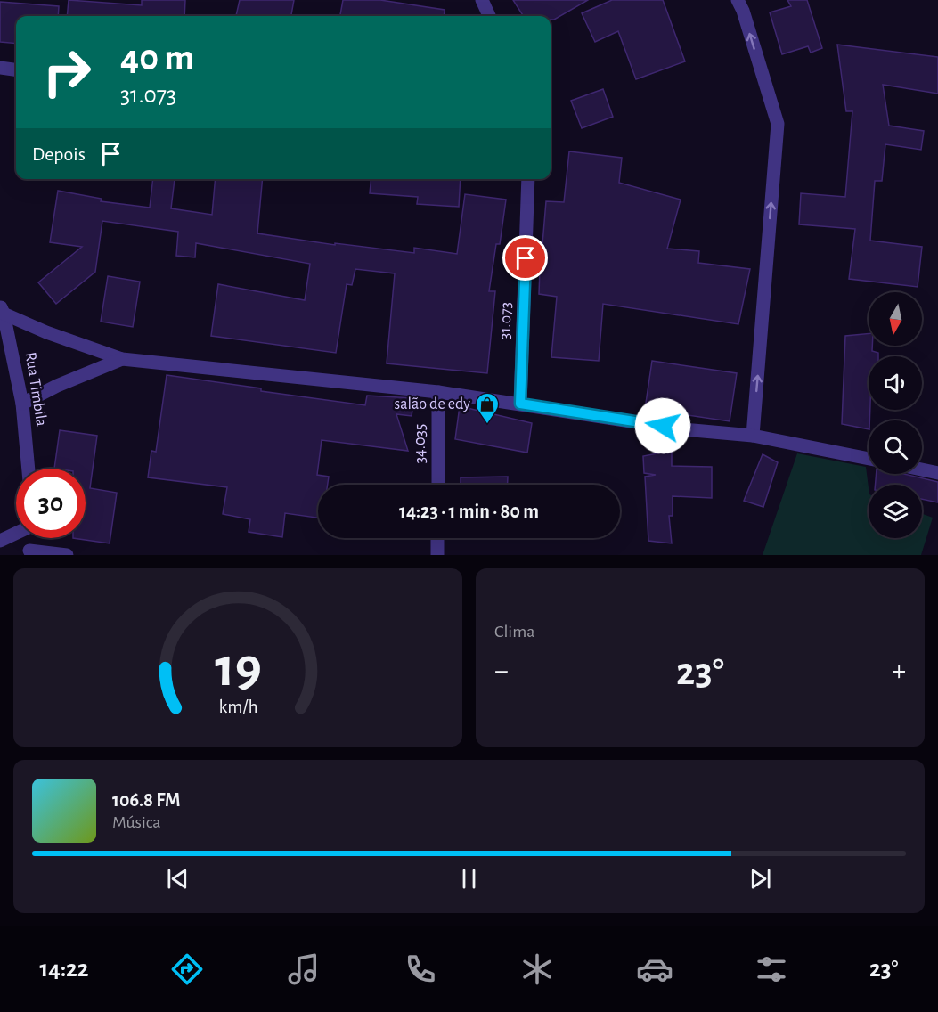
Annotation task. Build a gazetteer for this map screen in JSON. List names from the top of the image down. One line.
{"streets":{"street":["31.073","Rua Timbila","34.035"]},"places":{"shop":["salão de edy"]},"north":"bottom","page":{"turn":["40 m","31.073"],"then":"Depois","limit":"30","trip":"14:23 · 1 min · 80 m","tile":"Clima","heat":["−","23°","+"],"song":["106.8 FM","Música"],"tabs":["14:22","23°"],"gauge":["19","km/h"]}}
